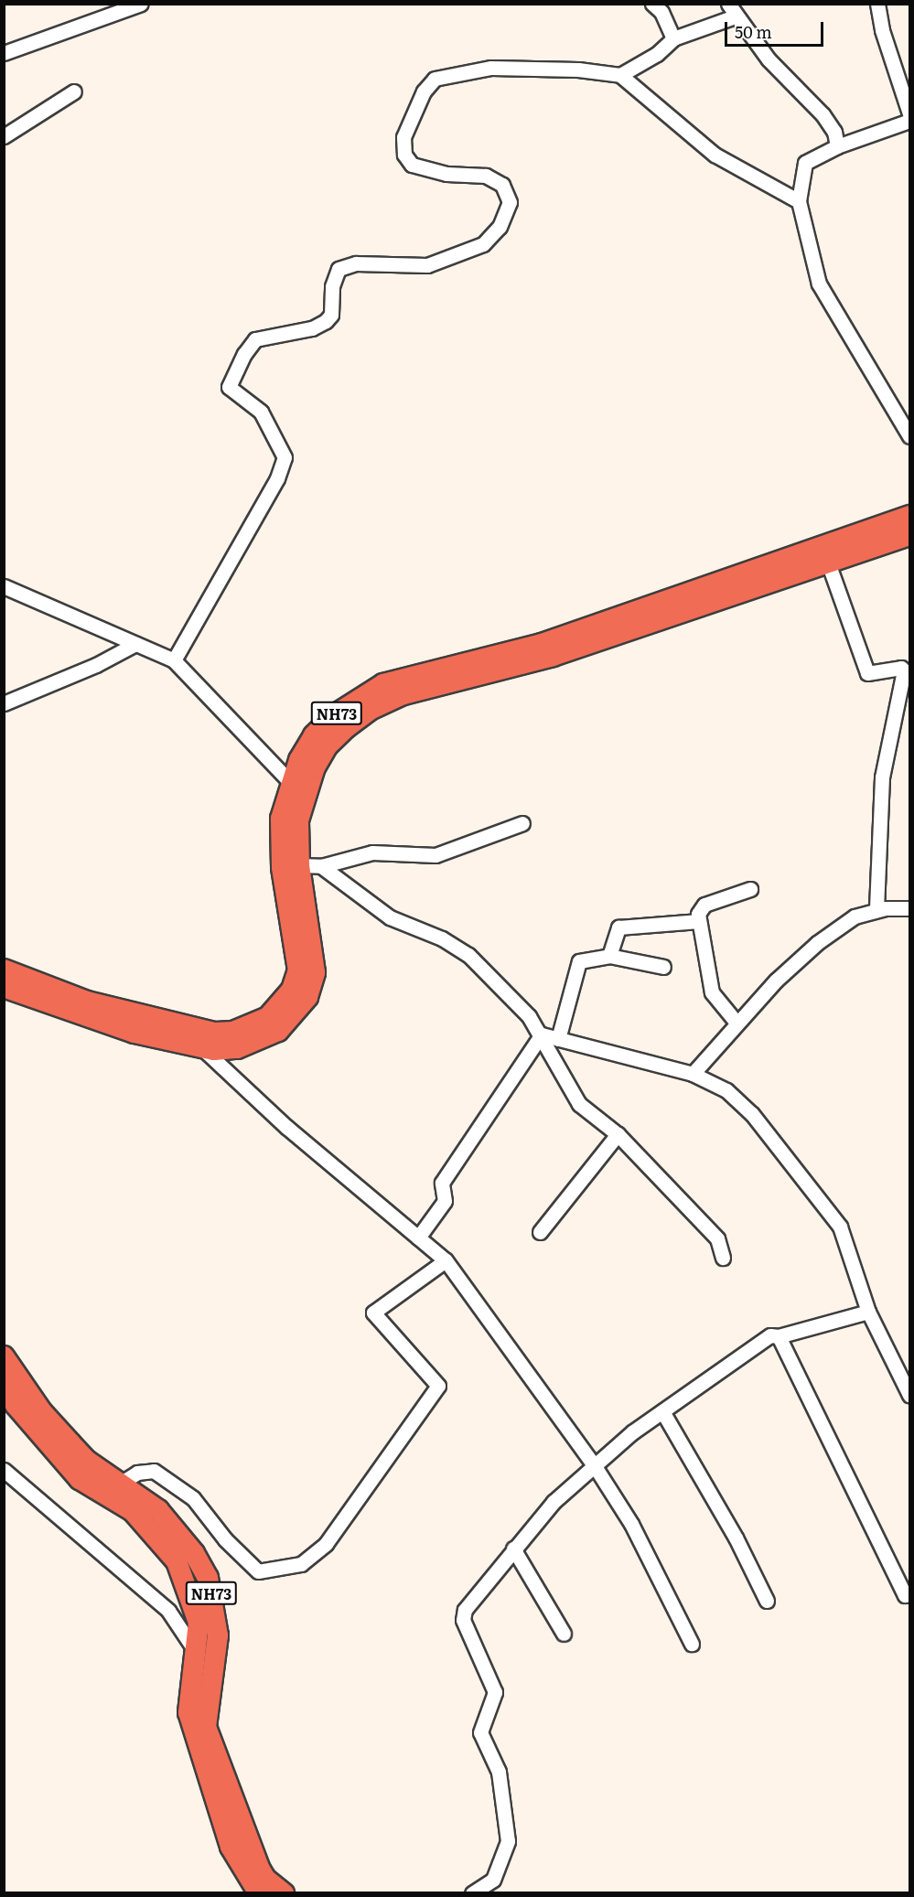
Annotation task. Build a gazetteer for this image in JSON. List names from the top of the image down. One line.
{"streets":{"highway":["NH73"]},"scale_bar":"50 m"}
